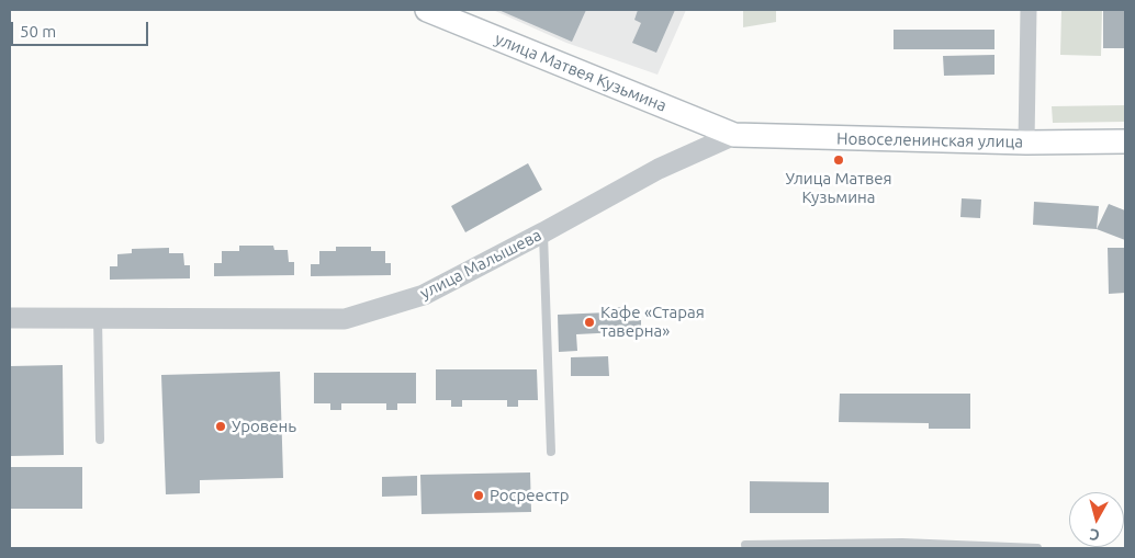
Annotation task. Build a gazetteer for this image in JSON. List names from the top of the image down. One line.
{"streets":{"main road":["улица Матвея Кузьмина","Новоселенинская улица"],"street":["улица Малышева"]},"crossings":[["улица Матвея Кузьмина","Новоселенинская улица"],["улица Матвея Кузьмина","улица Малышева"],["Новоселенинская улица","улица Малышева"]],"places":["Улица Матвея Кузьмина","Кафе «Старая таверна»","Уровень","Росреестр"],"scale_bar":"50 m","north":"bottom"}
